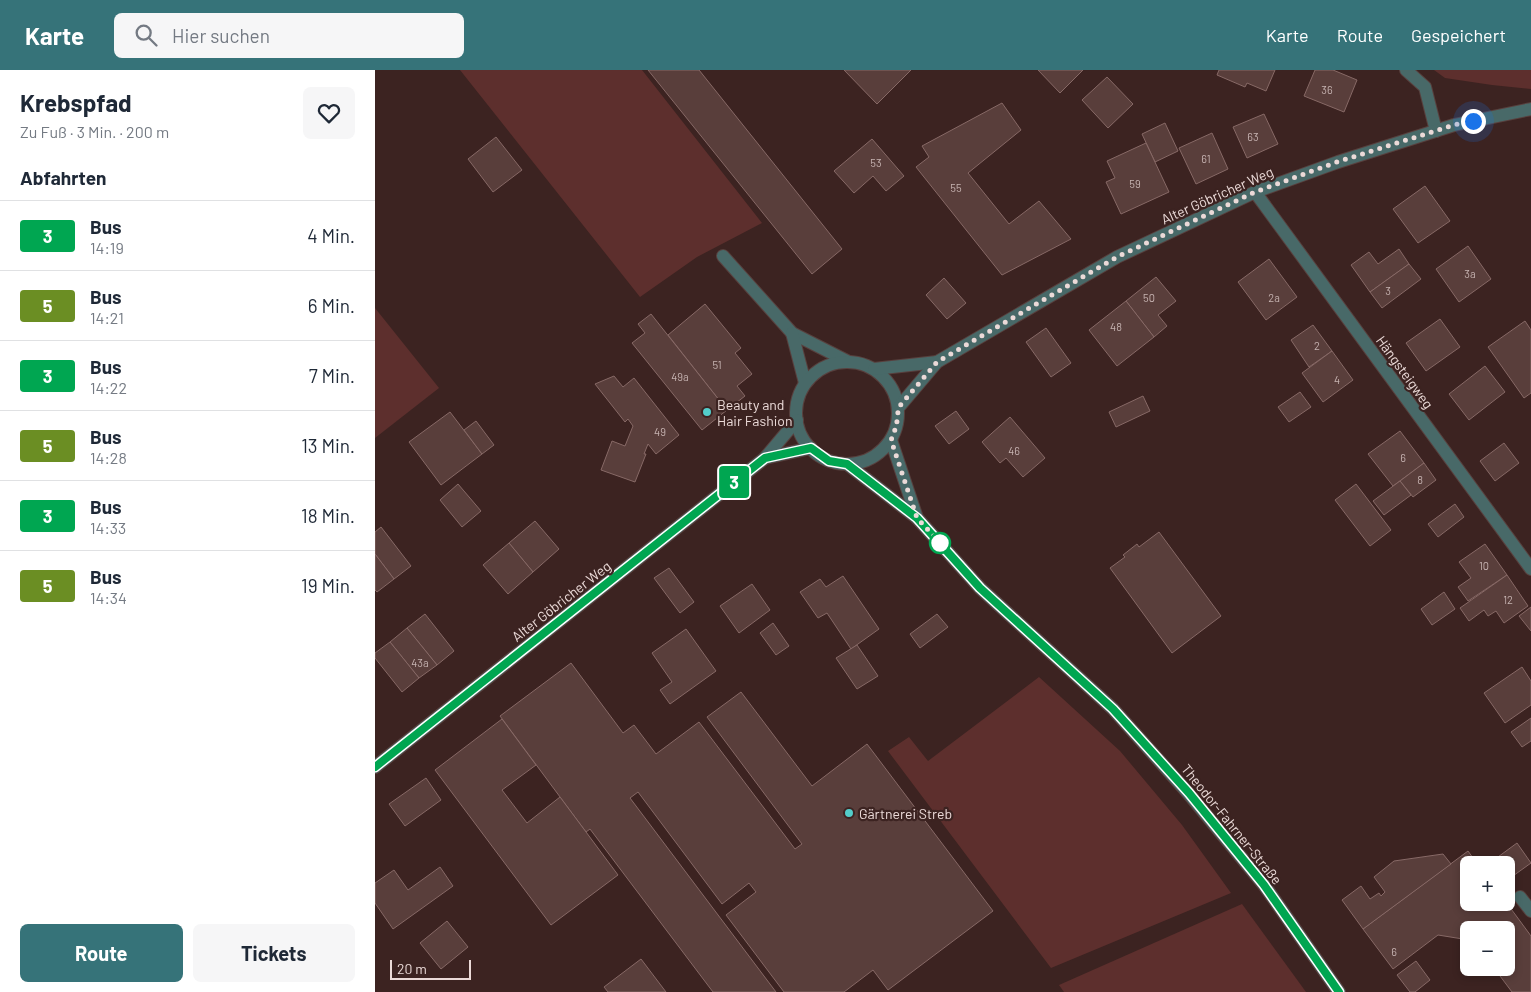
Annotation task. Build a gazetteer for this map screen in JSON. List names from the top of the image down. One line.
{"streets":{"street":["Alter Göbricher Weg","Hängsteigweg","Theodor-Fahrner-Straße"]},"crossings":[["Alter Göbricher Weg","Hängsteigweg"],["Alter Göbricher Weg","Theodor-Fahrner-Straße"]],"places":["Beauty and Hair Fashion","Gärtnerei Streb"],"lines":["bus line 3"],"house_numbers":["36","63","61","53","59","55","3a","3","50","2a","48","2","51","49a","4","49","46","6","8","10","12","43a","6"],"scale_bar":"20 m","page":{"header":"Karte","search":"Hier suchen","nav":["Karte","Route","Gespeichert"],"heading":[["Krebspfad","Zu Fuß · 3 Min. · 200 m"],"Abfahrten"],"on_map":"3","list":[{"mark":"3","name":"Bus","note":"14:19","value":"4 Min."},{"mark":"5","name":"Bus","note":"14:21","value":"6 Min."},{"mark":"3","name":"Bus","note":"14:22","value":"7 Min."},{"mark":"5","name":"Bus","note":"14:28","value":"13 Min."},{"mark":"3","name":"Bus","note":"14:33","value":"18 Min."},{"mark":"5","name":"Bus","note":"14:34","value":"19 Min."}],"map_buttons":["+","−"],"buttons":["Route","Tickets"],"scale":"20 m"}}
